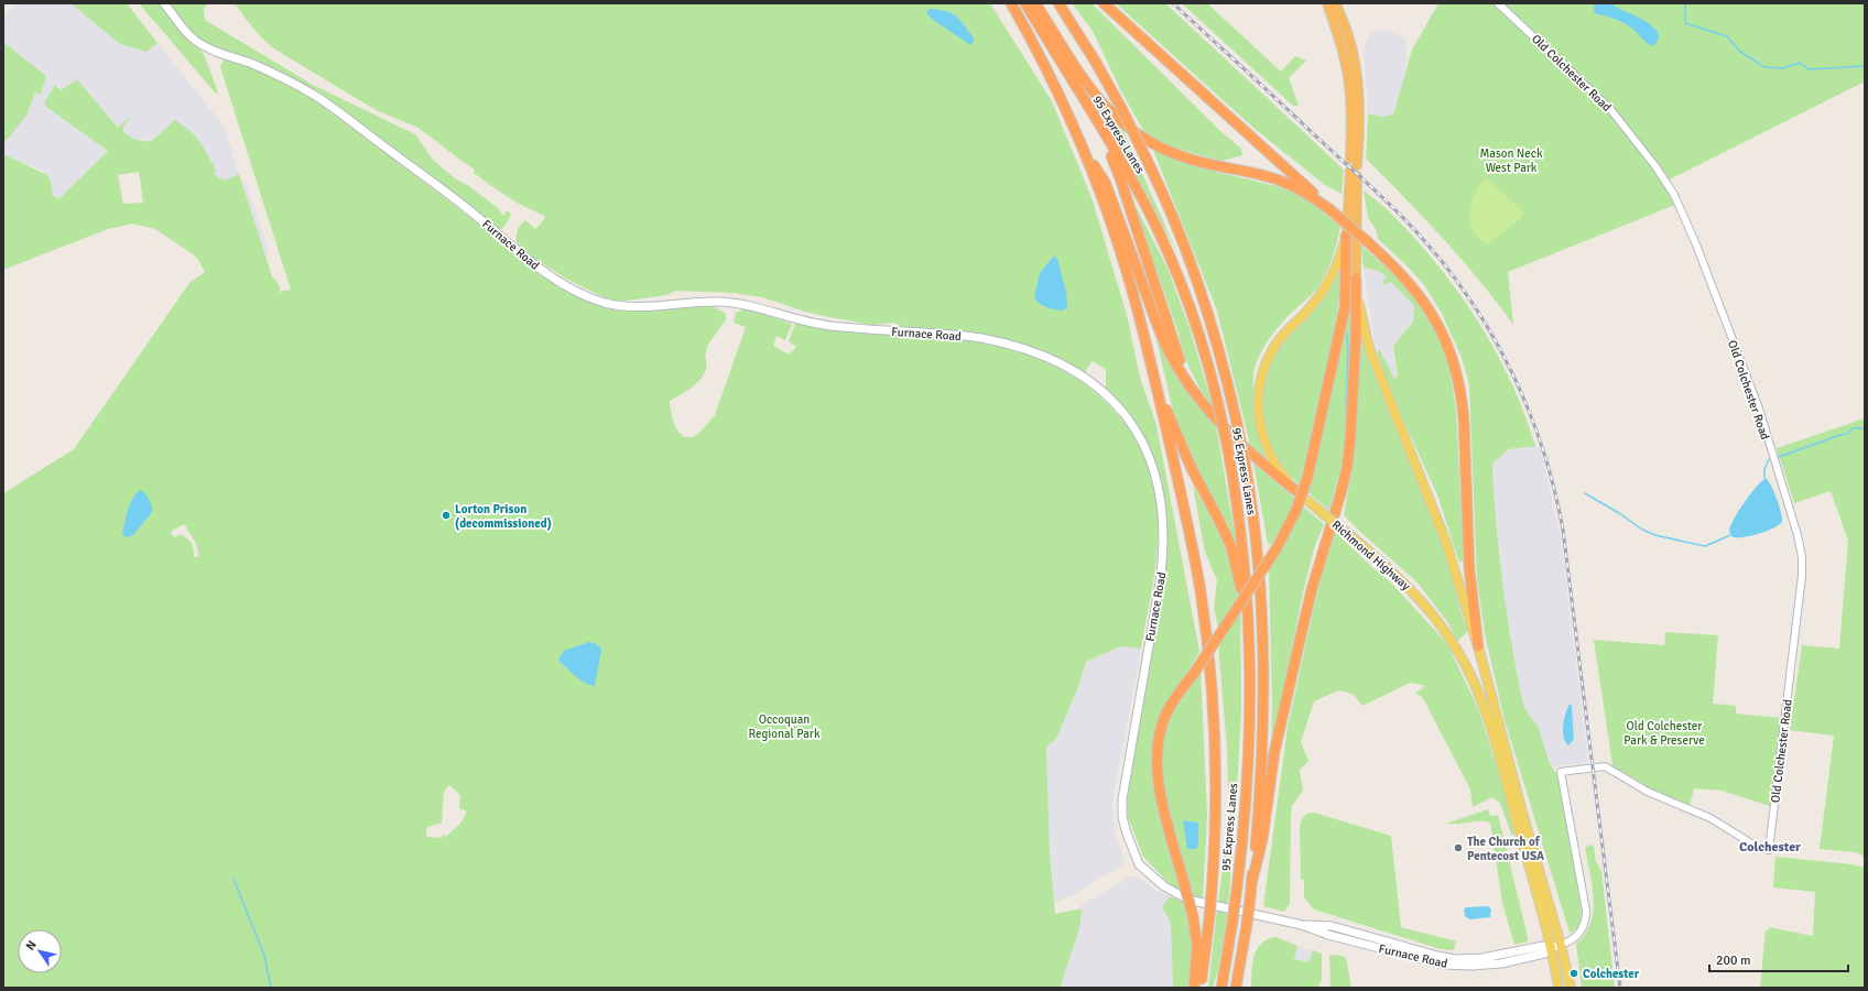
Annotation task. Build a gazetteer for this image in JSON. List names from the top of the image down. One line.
{"streets":{"highway":["95 Express Lanes","Richmond Highway"],"main road":["Furnace Road"],"street":["Old Colchester Road"]},"crossings":[["Old Colchester Road","Furnace Road"],["Furnace Road","Richmond Highway"]],"districts":["Colchester"],"parks":["Mason Neck West Park","Occoquan Regional Park","Old Colchester Park & Preserve"],"places":["Lorton Prison (decommissioned)","The Church of Pentecost USA","Colchester"],"scale_bar":"200 m","north":"top left"}
